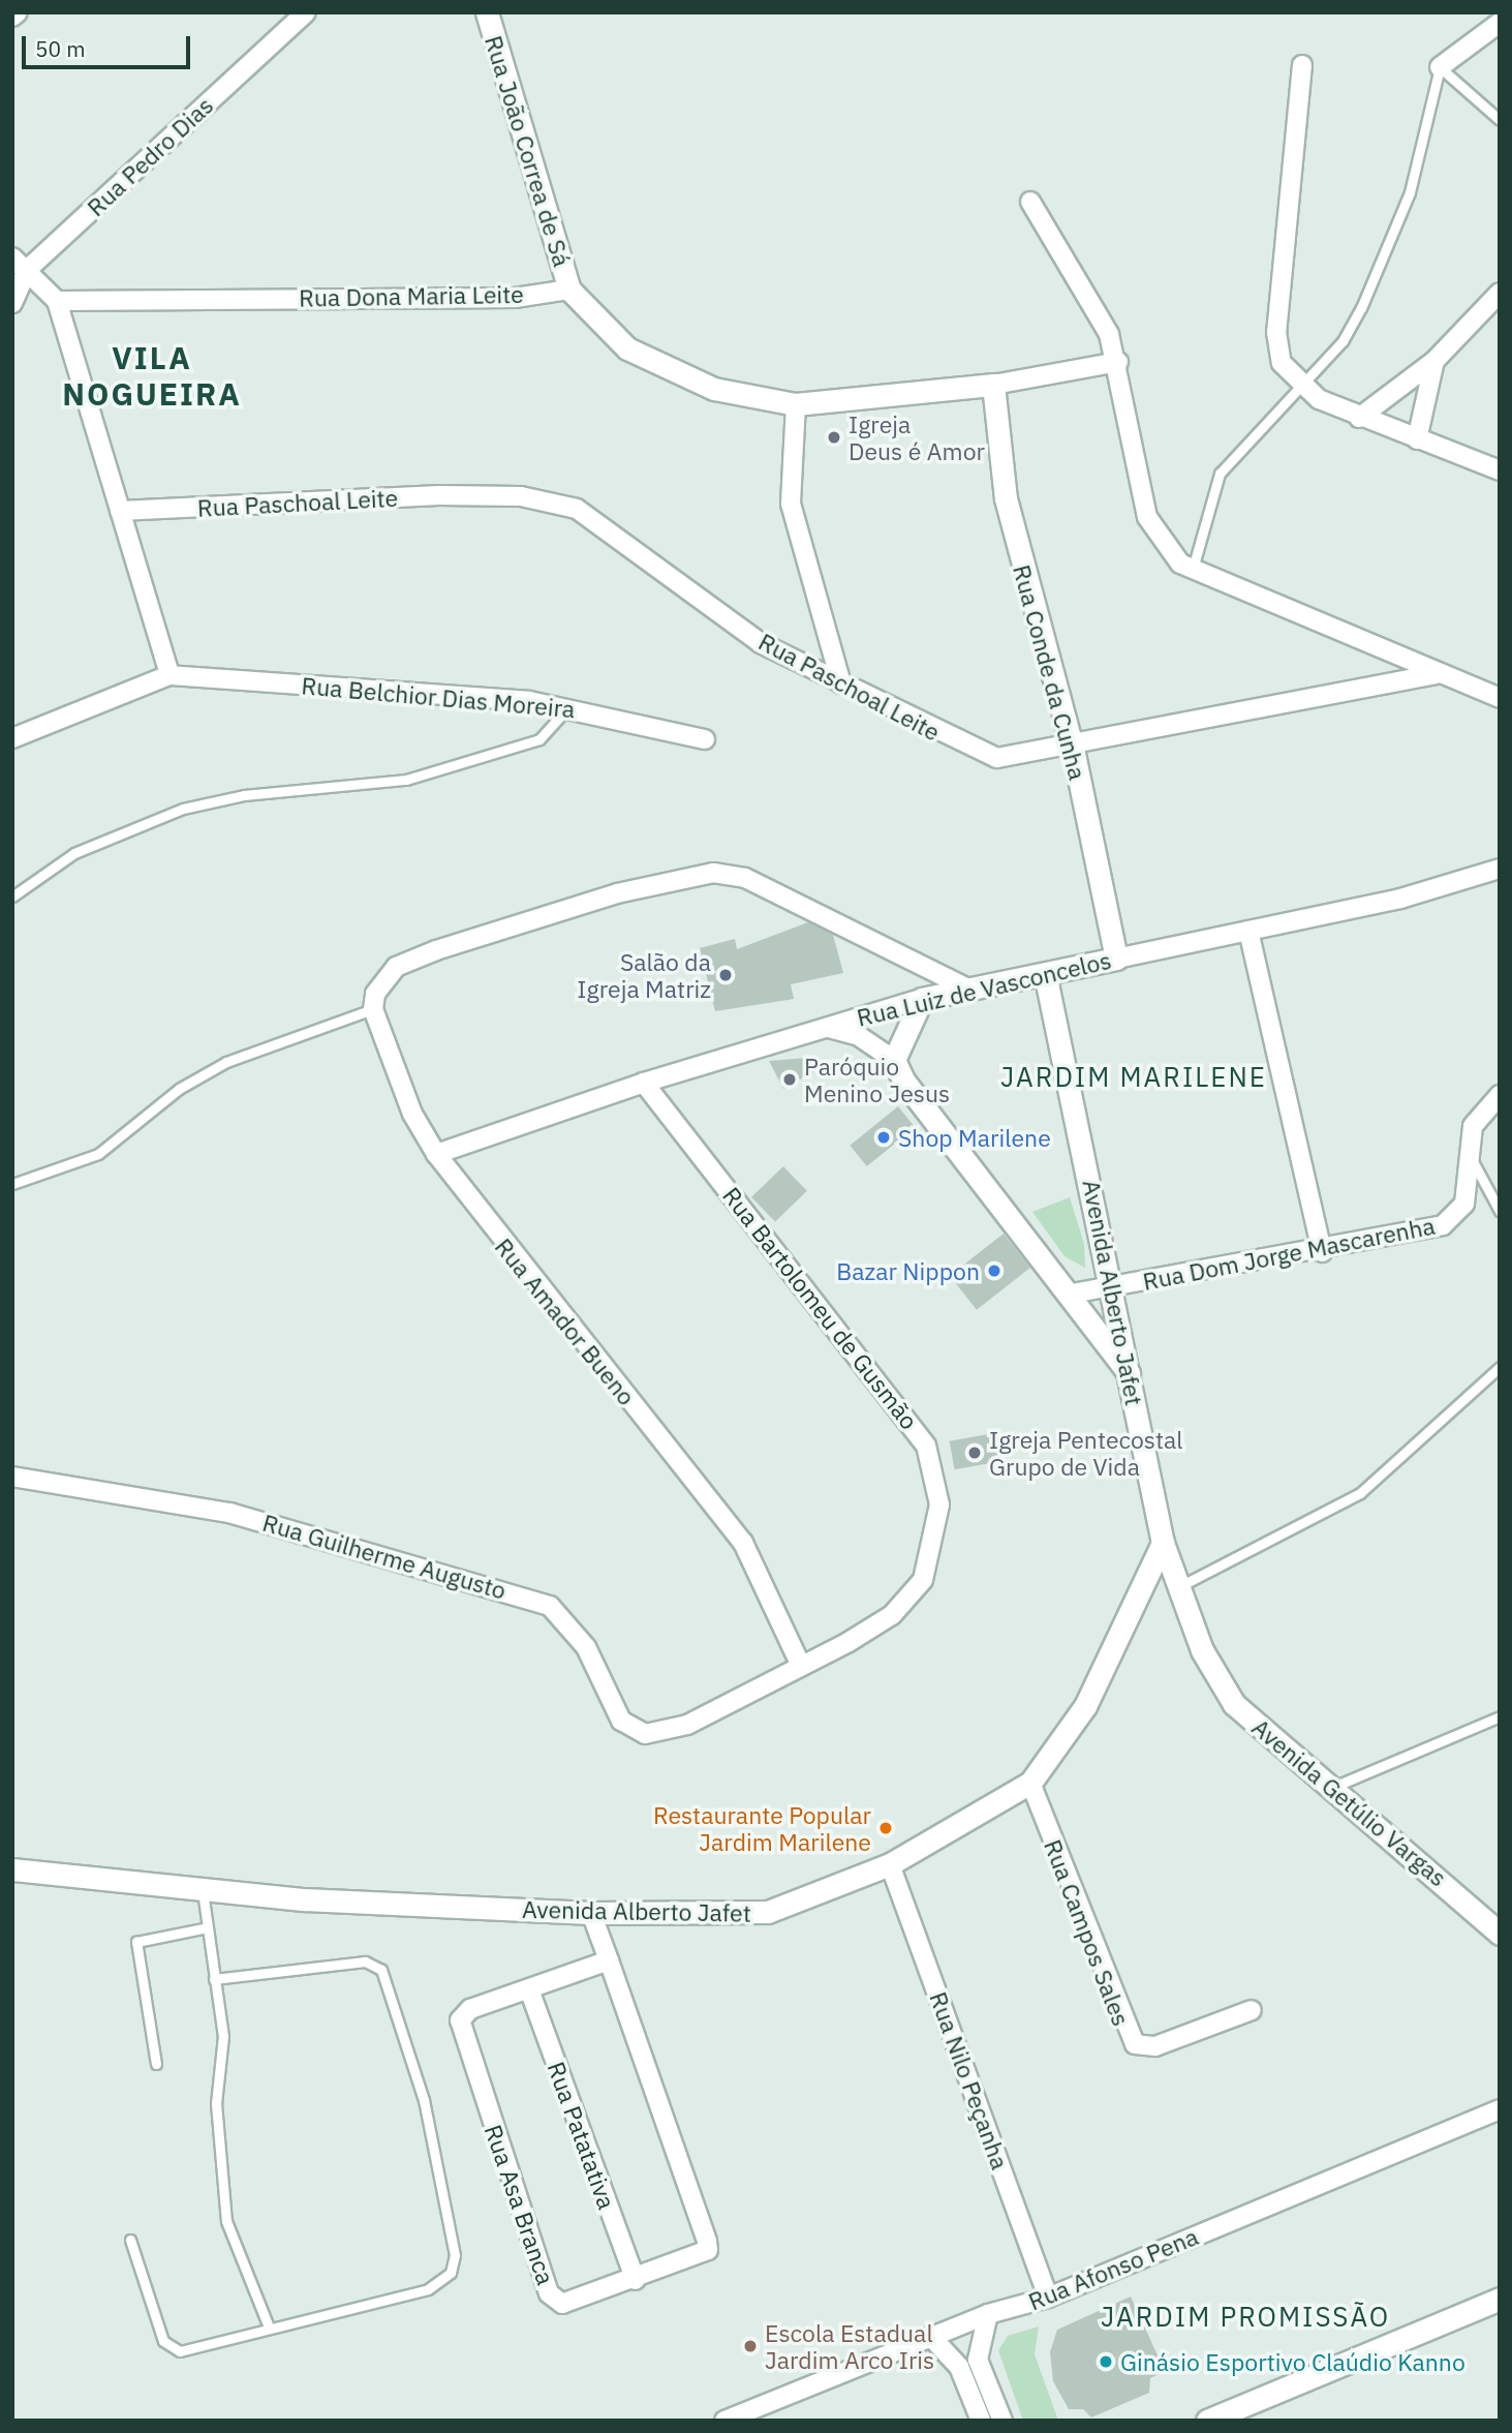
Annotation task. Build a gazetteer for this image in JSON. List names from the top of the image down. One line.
{"streets":{"street":["Rua João Correa de Sá","Rua Pedro Dias","Rua Dona Maria Leite","Rua Paschoal Leite","Rua Conde da Cunha","Rua Belchior Dias Moreira","Rua Luiz de Vasconcelos","Rua Dom Jorge Mascarenha","Avenida Alberto Jafet","Rua Bartolomeu de Gusmão","Rua Amador Bueno","Rua Guilherme Augusto","Avenida Getúlio Vargas","Rua Campos Sales","Rua Nilo Peçanha","Rua Patatativa","Rua Asa Branca","Rua Afonso Pena"]},"crossings":[["Rua João Correa de Sá","Rua Dona Maria Leite"],["Rua Paschoal Leite","Rua Conde da Cunha"],["Rua Conde da Cunha","Rua Luiz de Vasconcelos"],["Rua Luiz de Vasconcelos","Avenida Alberto Jafet"],["Rua Luiz de Vasconcelos","Rua Bartolomeu de Gusmão"],["Rua Luiz de Vasconcelos","Rua Amador Bueno"],["Rua Dom Jorge Mascarenha","Avenida Alberto Jafet"],["Avenida Alberto Jafet","Avenida Getúlio Vargas"],["Avenida Alberto Jafet","Rua Campos Sales"],["Avenida Alberto Jafet","Rua Nilo Peçanha"],["Avenida Alberto Jafet","Rua Asa Branca"],["Rua Bartolomeu de Gusmão","Rua Amador Bueno"],["Rua Bartolomeu de Gusmão","Rua Guilherme Augusto"],["Rua Nilo Peçanha","Rua Afonso Pena"],["Rua Patatativa","Rua Asa Branca"]],"districts":["VILA NOGUEIRA","JARDIM MARILENE","JARDIM PROMISSÃO"],"places":["Igreja Deus é Amor","Salão da Igreja Matriz","Paróquio Menino Jesus","Shop Marilene","Bazar Nippon","Igreja Pentecostal Grupo de Vida","Restaurante Popular Jardim Marilene","Escola Estadual Jardim Arco Iris","Ginásio Esportivo Claúdio Kanno"],"scale_bar":"50 m"}
